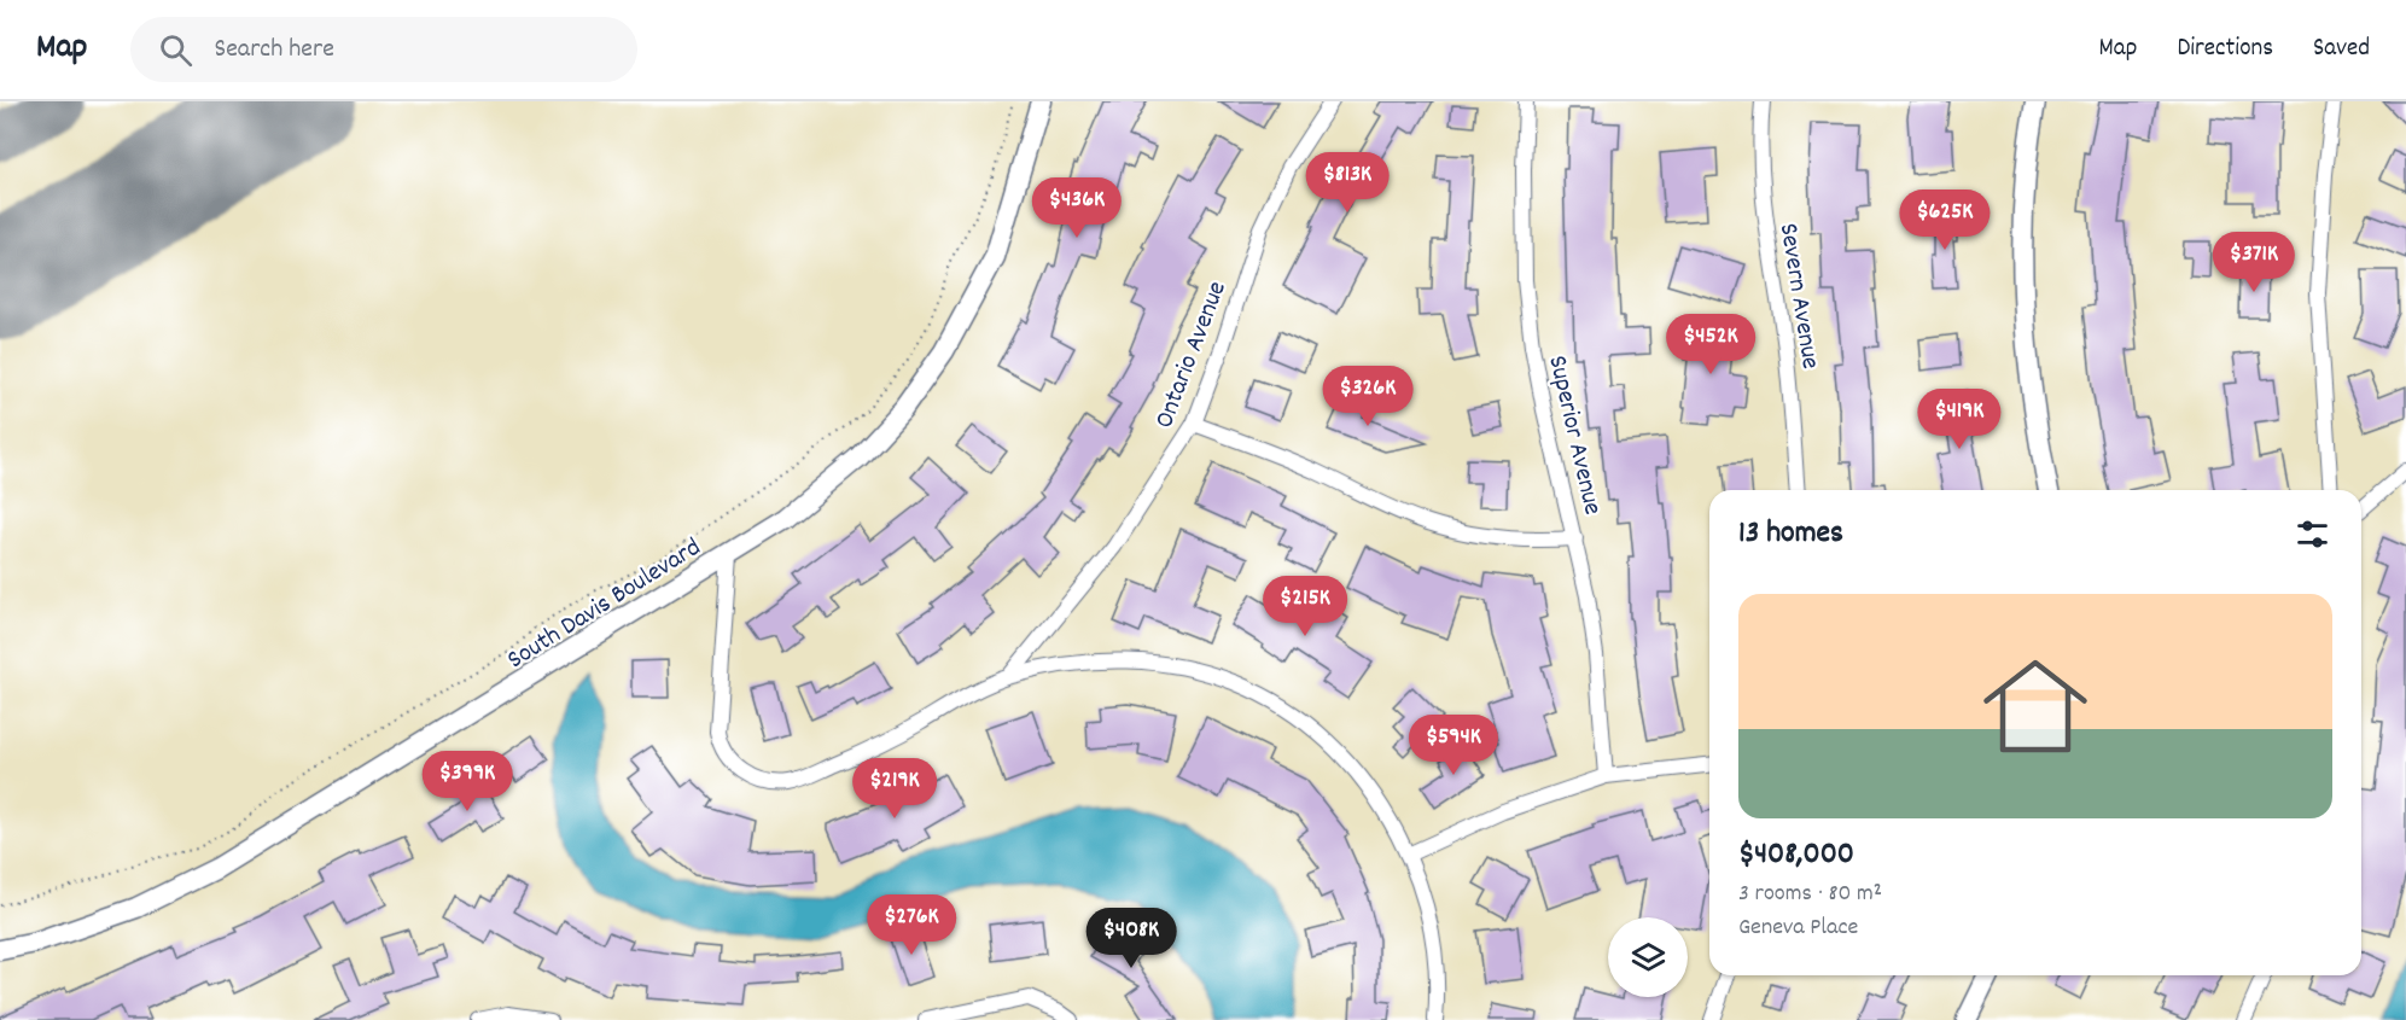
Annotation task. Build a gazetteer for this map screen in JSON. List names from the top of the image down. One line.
{"streets":{"street":["Severn Avenue","Ontario Avenue","Superior Avenue","South Davis Boulevard"]},"page":{"header":"Map","search":"Search here","nav":["Map","Directions","Saved"],"price":["$813K","$436K","$625K","$371K","$452K","$326K","$419K","$215K","$594K","$399K","$219K","$276K","$408K"],"heading":"13 homes","list":[{"name":"$408,000","note":"3 rooms · 80 m² · Geneva Place"}]}}
